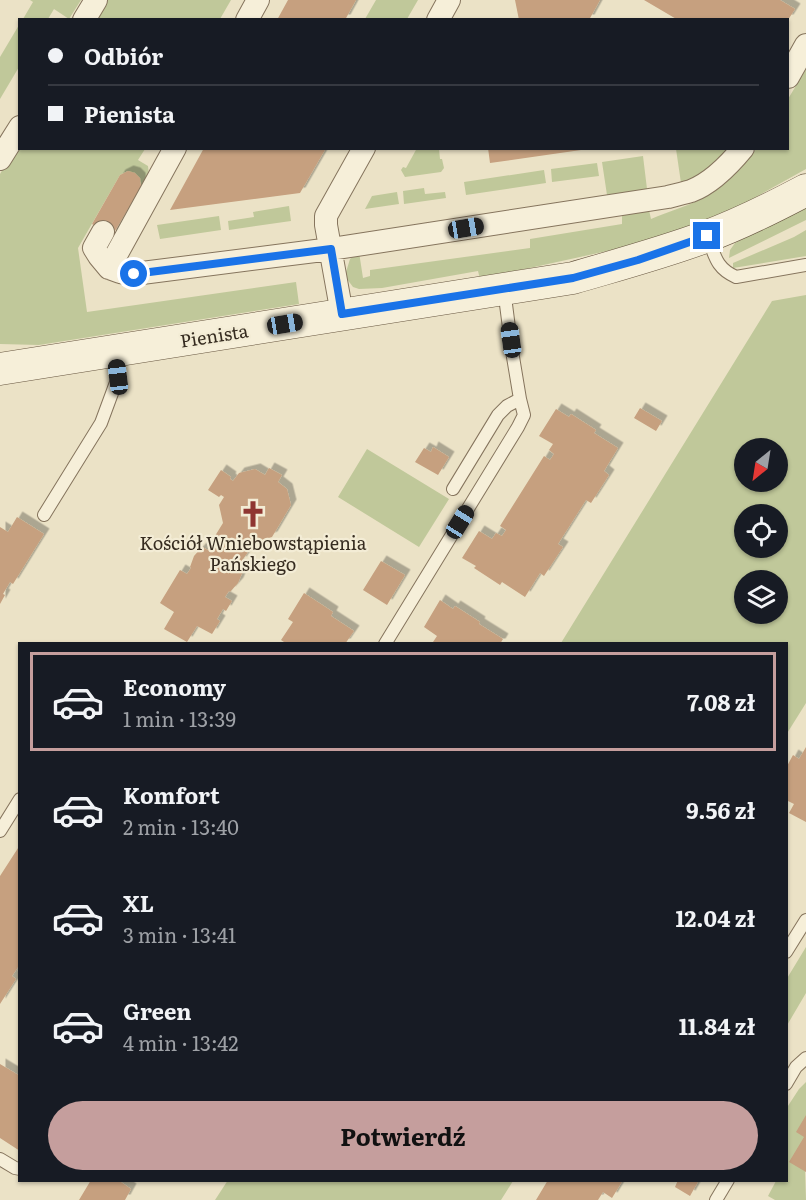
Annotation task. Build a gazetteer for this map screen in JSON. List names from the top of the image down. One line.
{"streets":{"street":["Pienista"]},"places":{"church":["Kościół Wniebowstąpienia Pańskiego"]},"north":"bottom left","page":{"banner":["Odbiór","Pienista"],"list":[{"name":"Economy","note":"1 min · 13:39","value":"7.08 zł"},{"name":"Komfort","note":"2 min · 13:40","value":"9.56 zł"},{"name":"XL","note":"3 min · 13:41","value":"12.04 zł"},{"name":"Green","note":"4 min · 13:42","value":"11.84 zł"}],"buttons":"Potwierdź"}}
